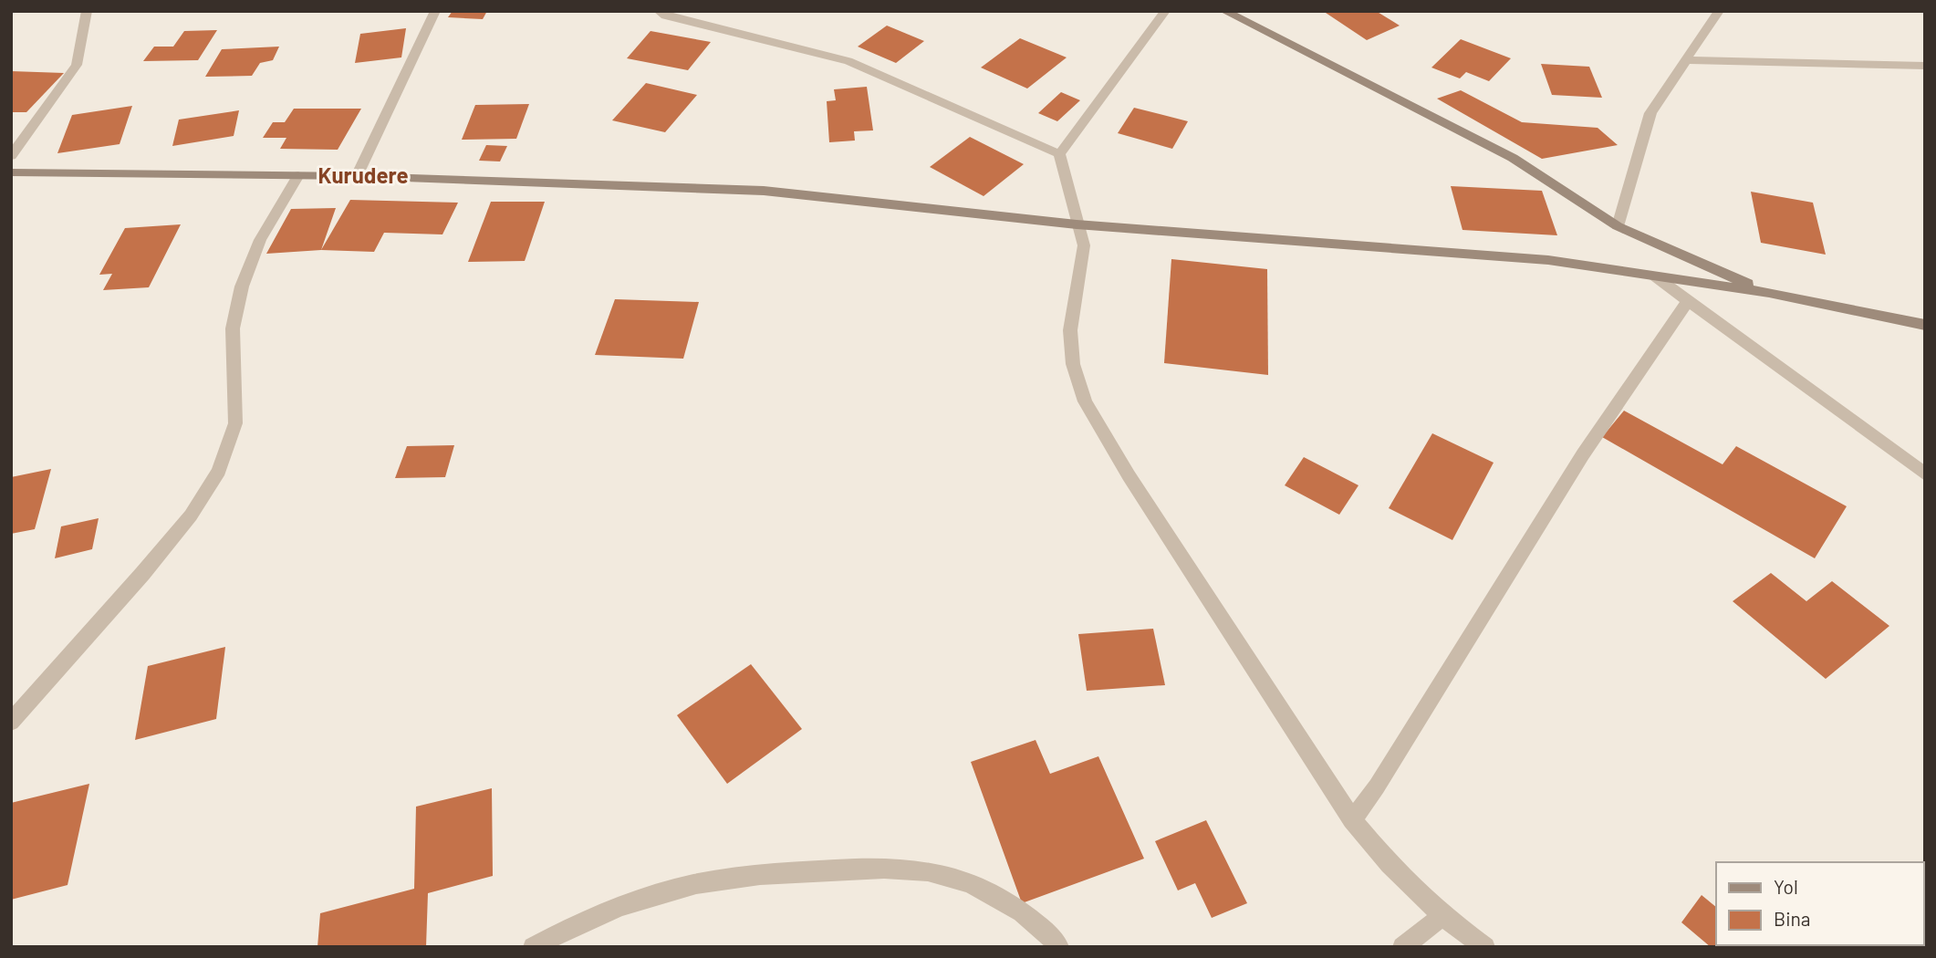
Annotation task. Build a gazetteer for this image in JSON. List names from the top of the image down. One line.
{"districts":["Kurudere"],"legend":["Yol","Bina"]}
